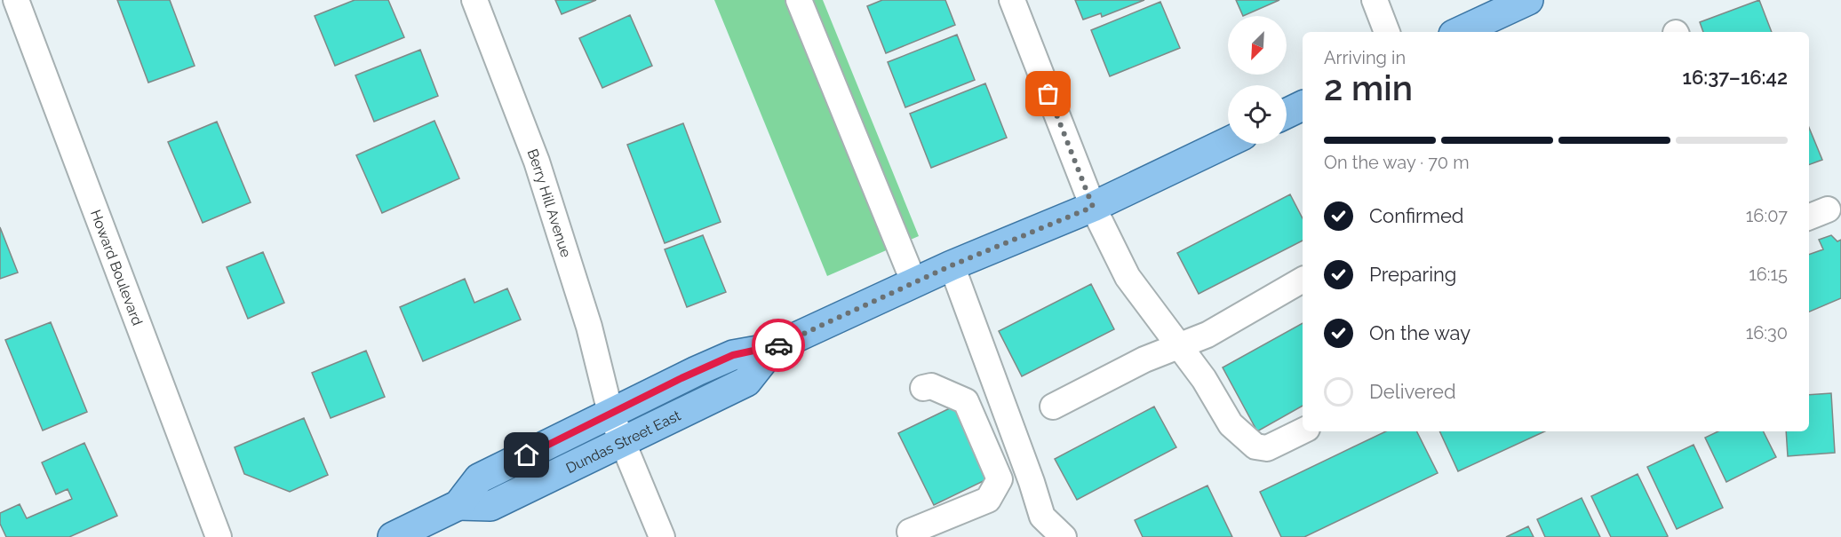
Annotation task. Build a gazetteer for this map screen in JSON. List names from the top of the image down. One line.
{"streets":{"main road":["Dundas Street East"],"street":["Berry Hill Avenue","Howard Boulevard"]},"crossings":[["Berry Hill Avenue","Dundas Street East"]],"north":"bottom left","page":{"heading":["2 min","Arriving in","16:37–16:42"],"bar":"On the way · 70 m","list":[["Confirmed","16:07"],["Preparing","16:15"],["On the way","16:30"],"Delivered"]}}
